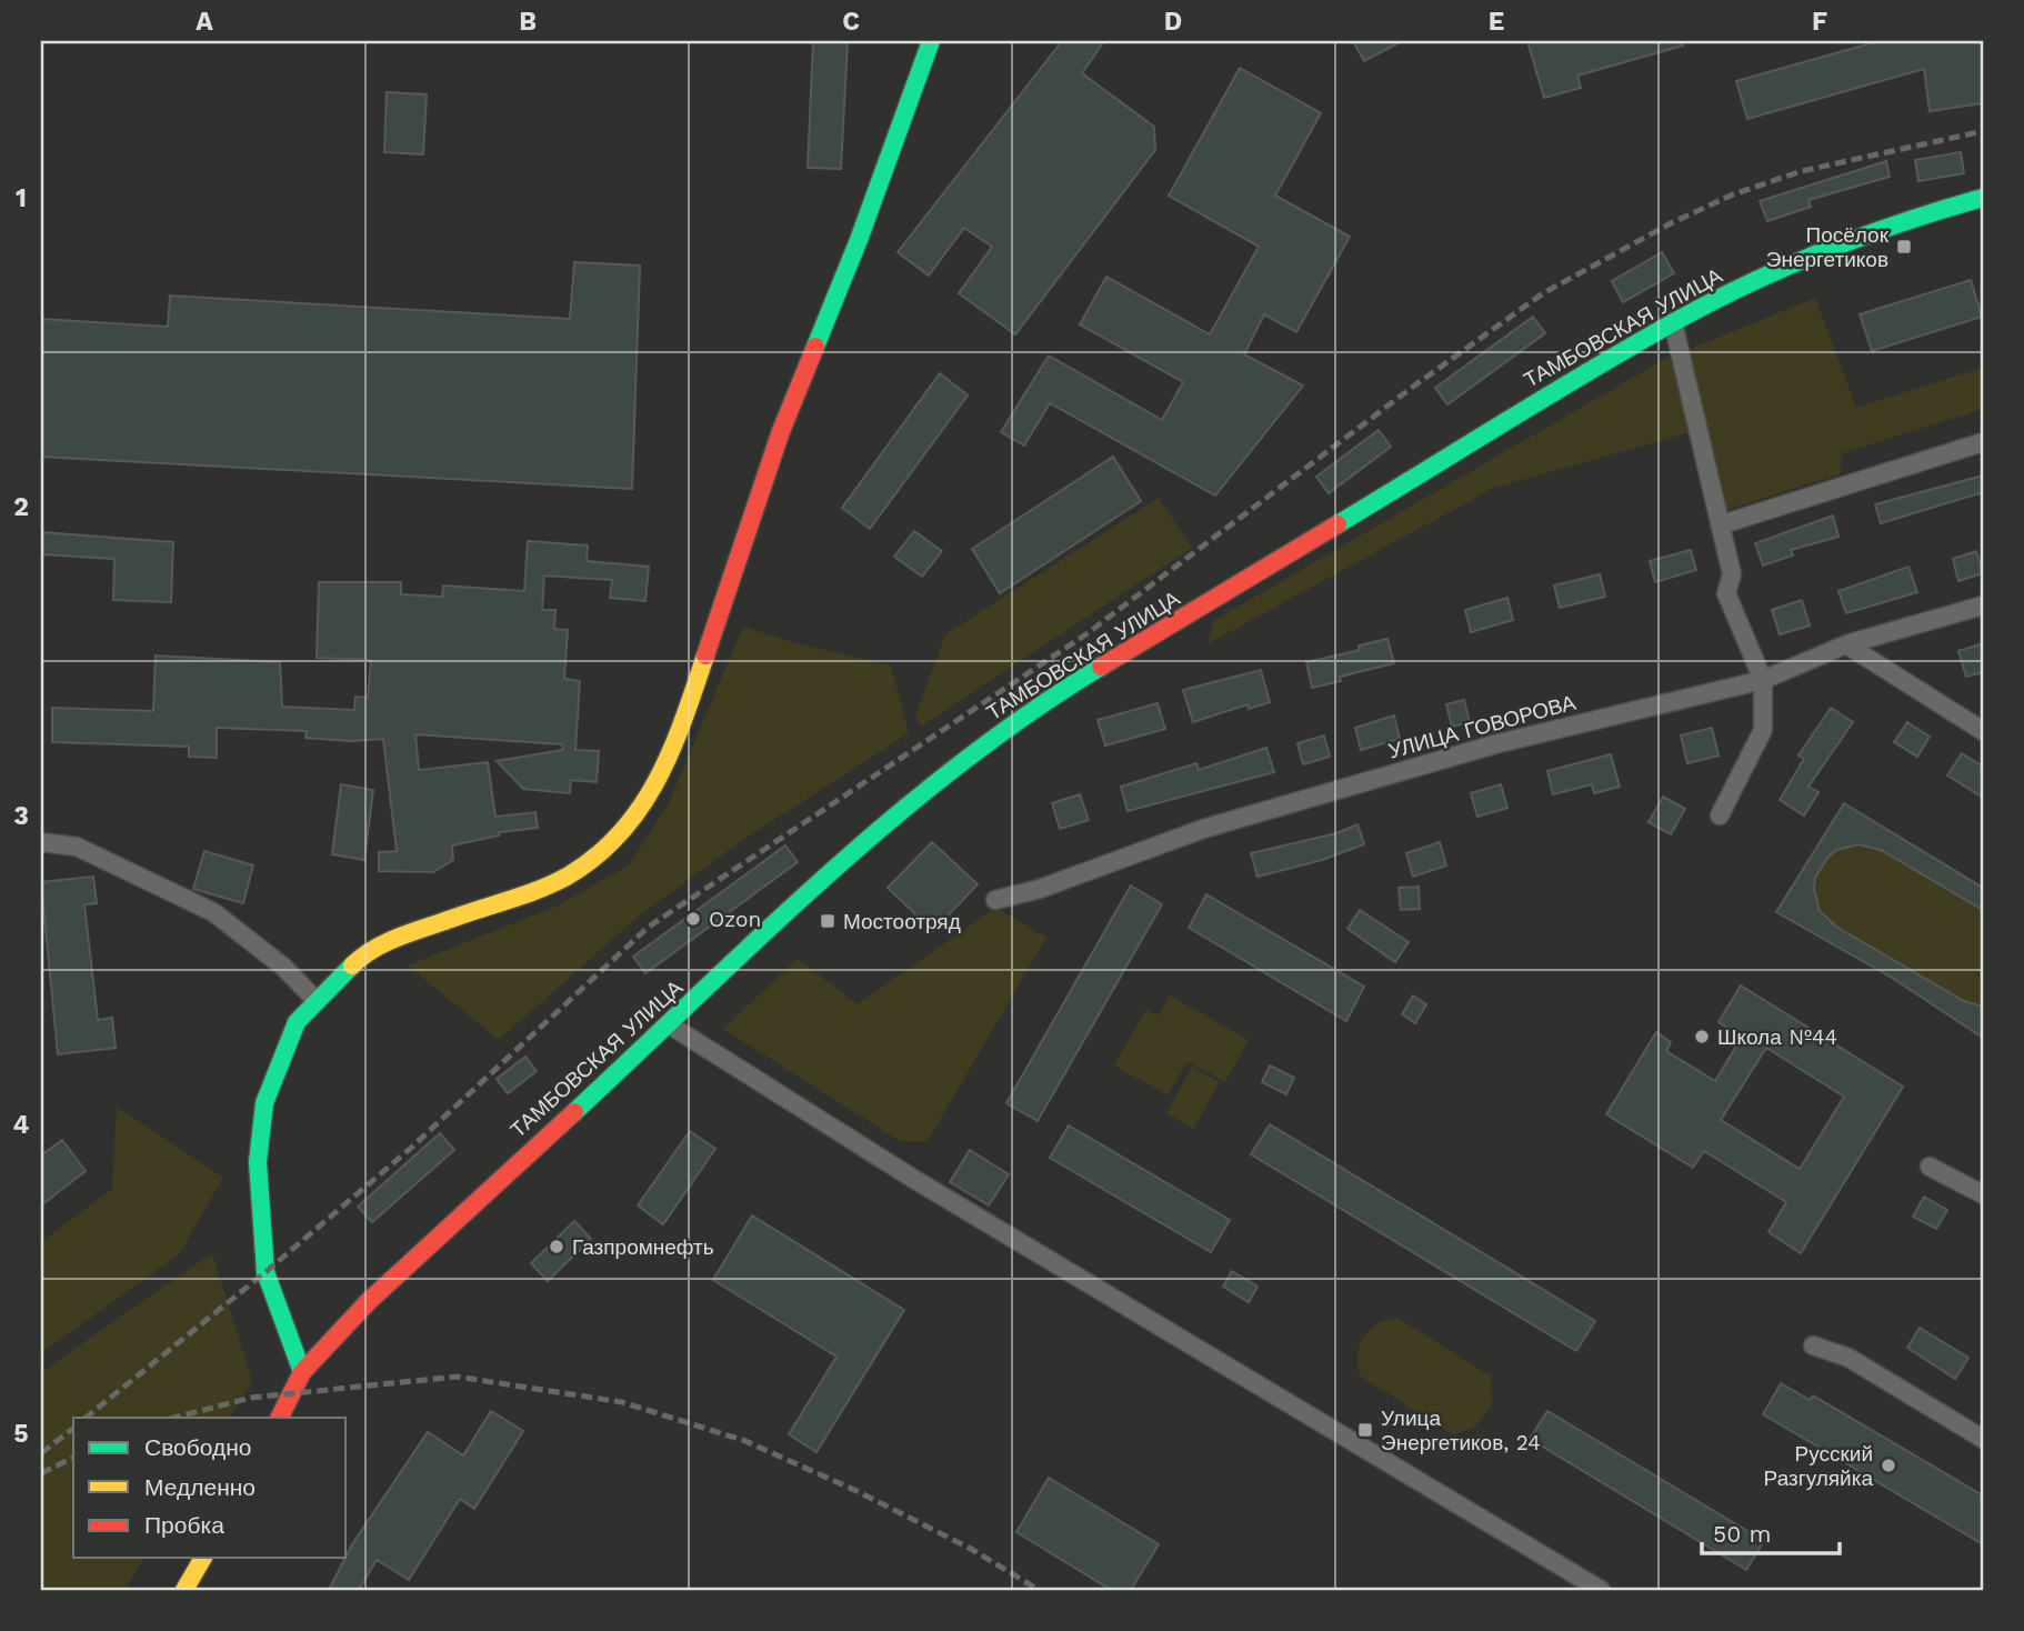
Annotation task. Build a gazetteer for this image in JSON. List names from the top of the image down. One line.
{"streets":{"main road":["ТАМБОВСКАЯ УЛИЦА"],"street":["УЛИЦА ГОВОРОВА"]},"places":{"transit":["Посёлок Энергетиков","Мостоотряд","Улица Энергетиков, 24"],"other":["Ozon","Школа №44","Газпромнефть","Русский Разгуляйка"]},"legend":["Свободно","Медленно","Пробка"],"scale_bar":"50 m","grid":{"columns":["A","B","C","D","E","F"],"rows":["1","2","3","4","5"]}}
